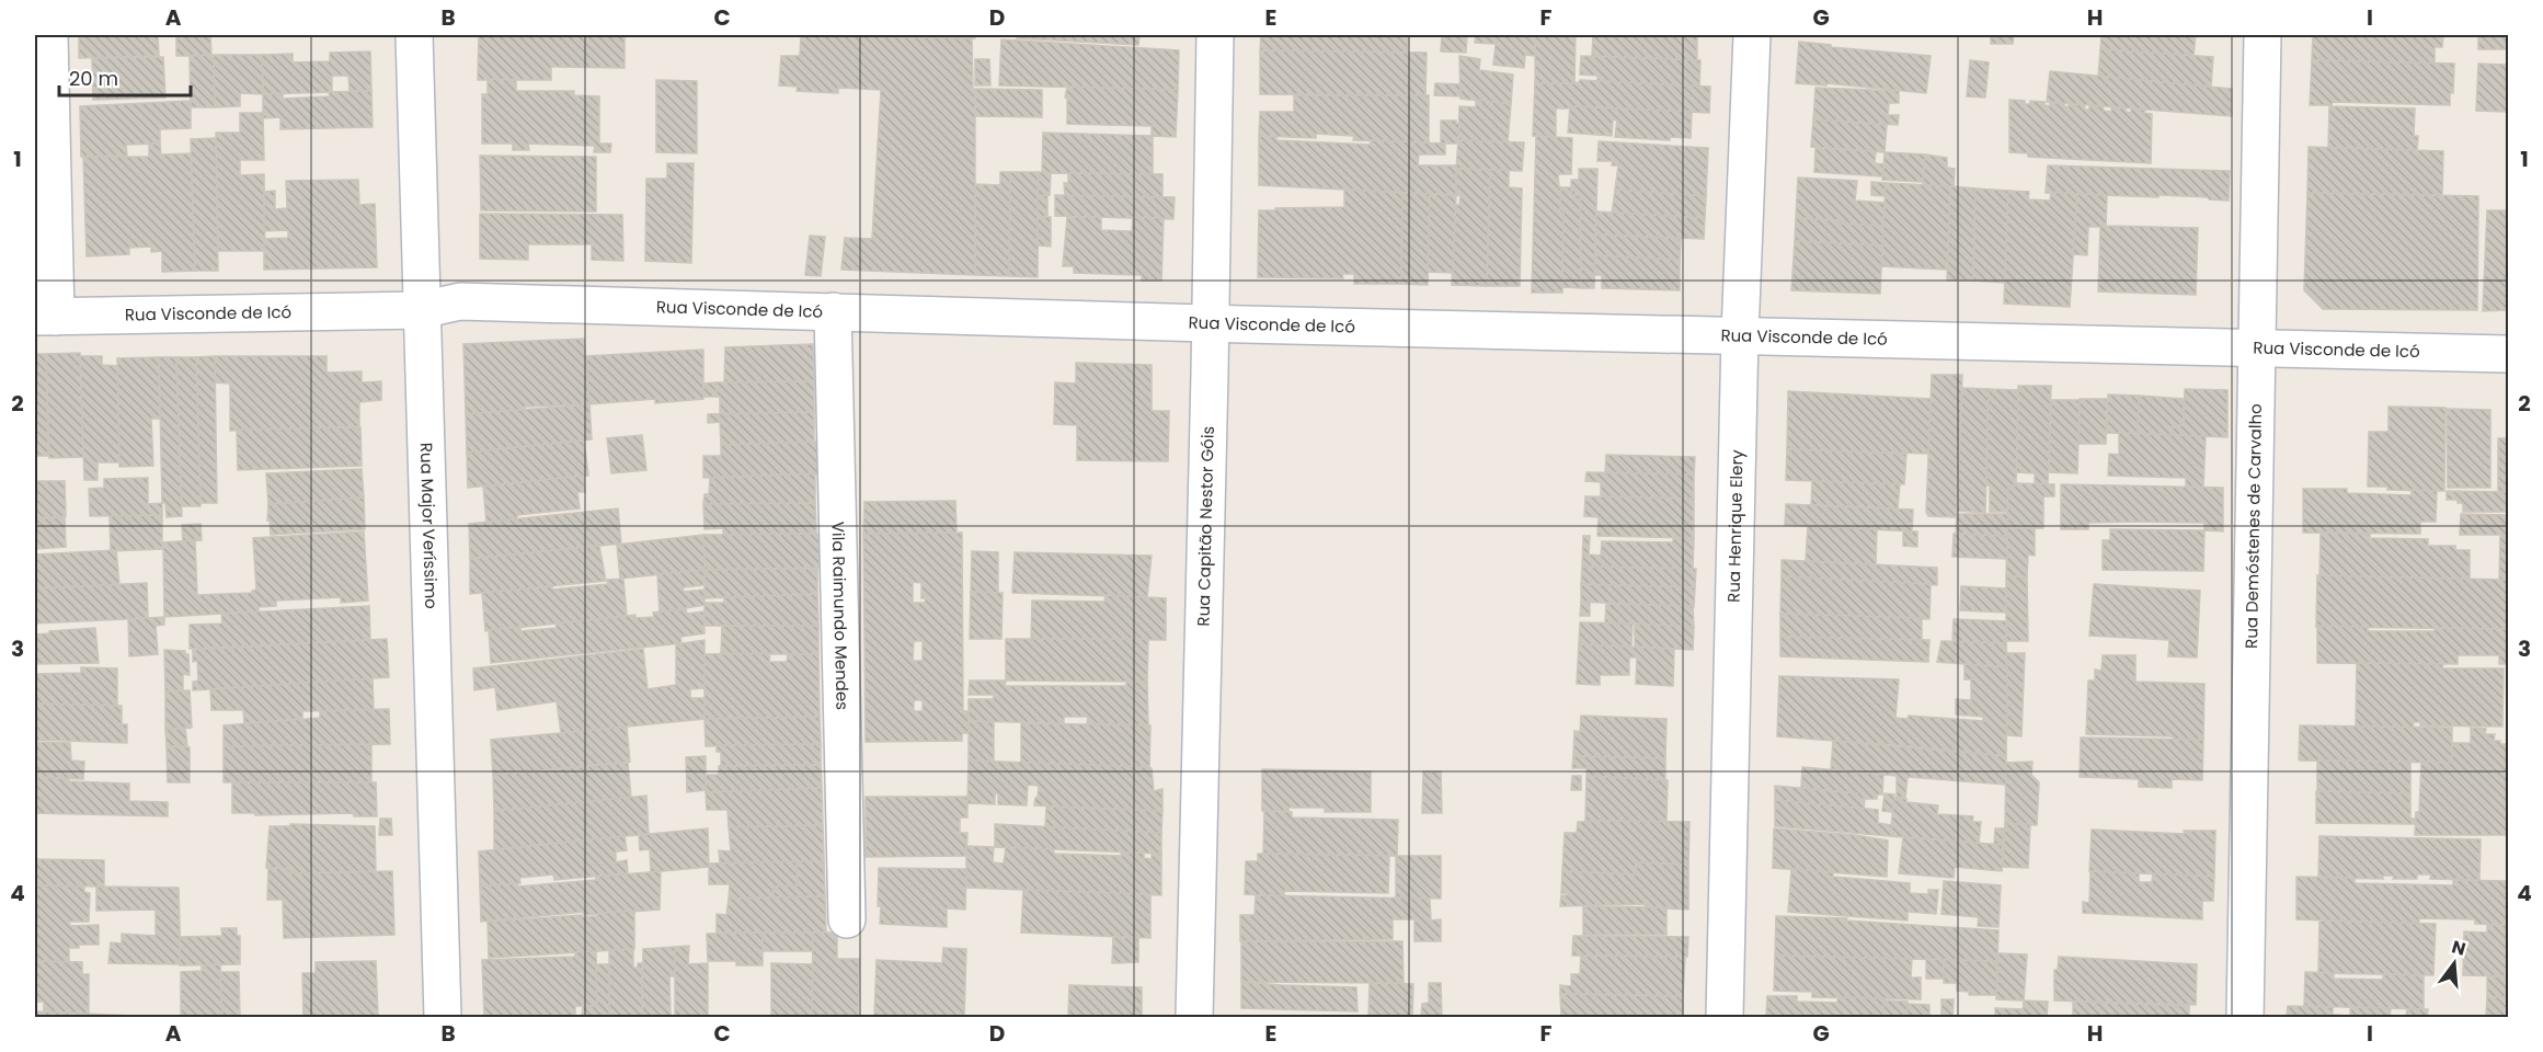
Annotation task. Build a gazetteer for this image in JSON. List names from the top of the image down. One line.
{"streets":{"street":["Rua Visconde de Icó","Rua Major Veríssimo","Rua Capitão Nestor Góis","Rua Henrique Elery","Rua Demóstenes de Carvalho","Vila Raimundo Mendes"]},"crossings":[["Rua Visconde de Icó","Rua Major Veríssimo"],["Rua Visconde de Icó","Rua Capitão Nestor Góis"],["Rua Visconde de Icó","Rua Henrique Elery"],["Rua Visconde de Icó","Rua Demóstenes de Carvalho"],["Rua Visconde de Icó","Vila Raimundo Mendes"]],"scale_bar":"20 m","north":"top","grid":{"columns":["A","B","C","D","E","F","G","H","I"],"rows":["1","2","3","4"]}}
